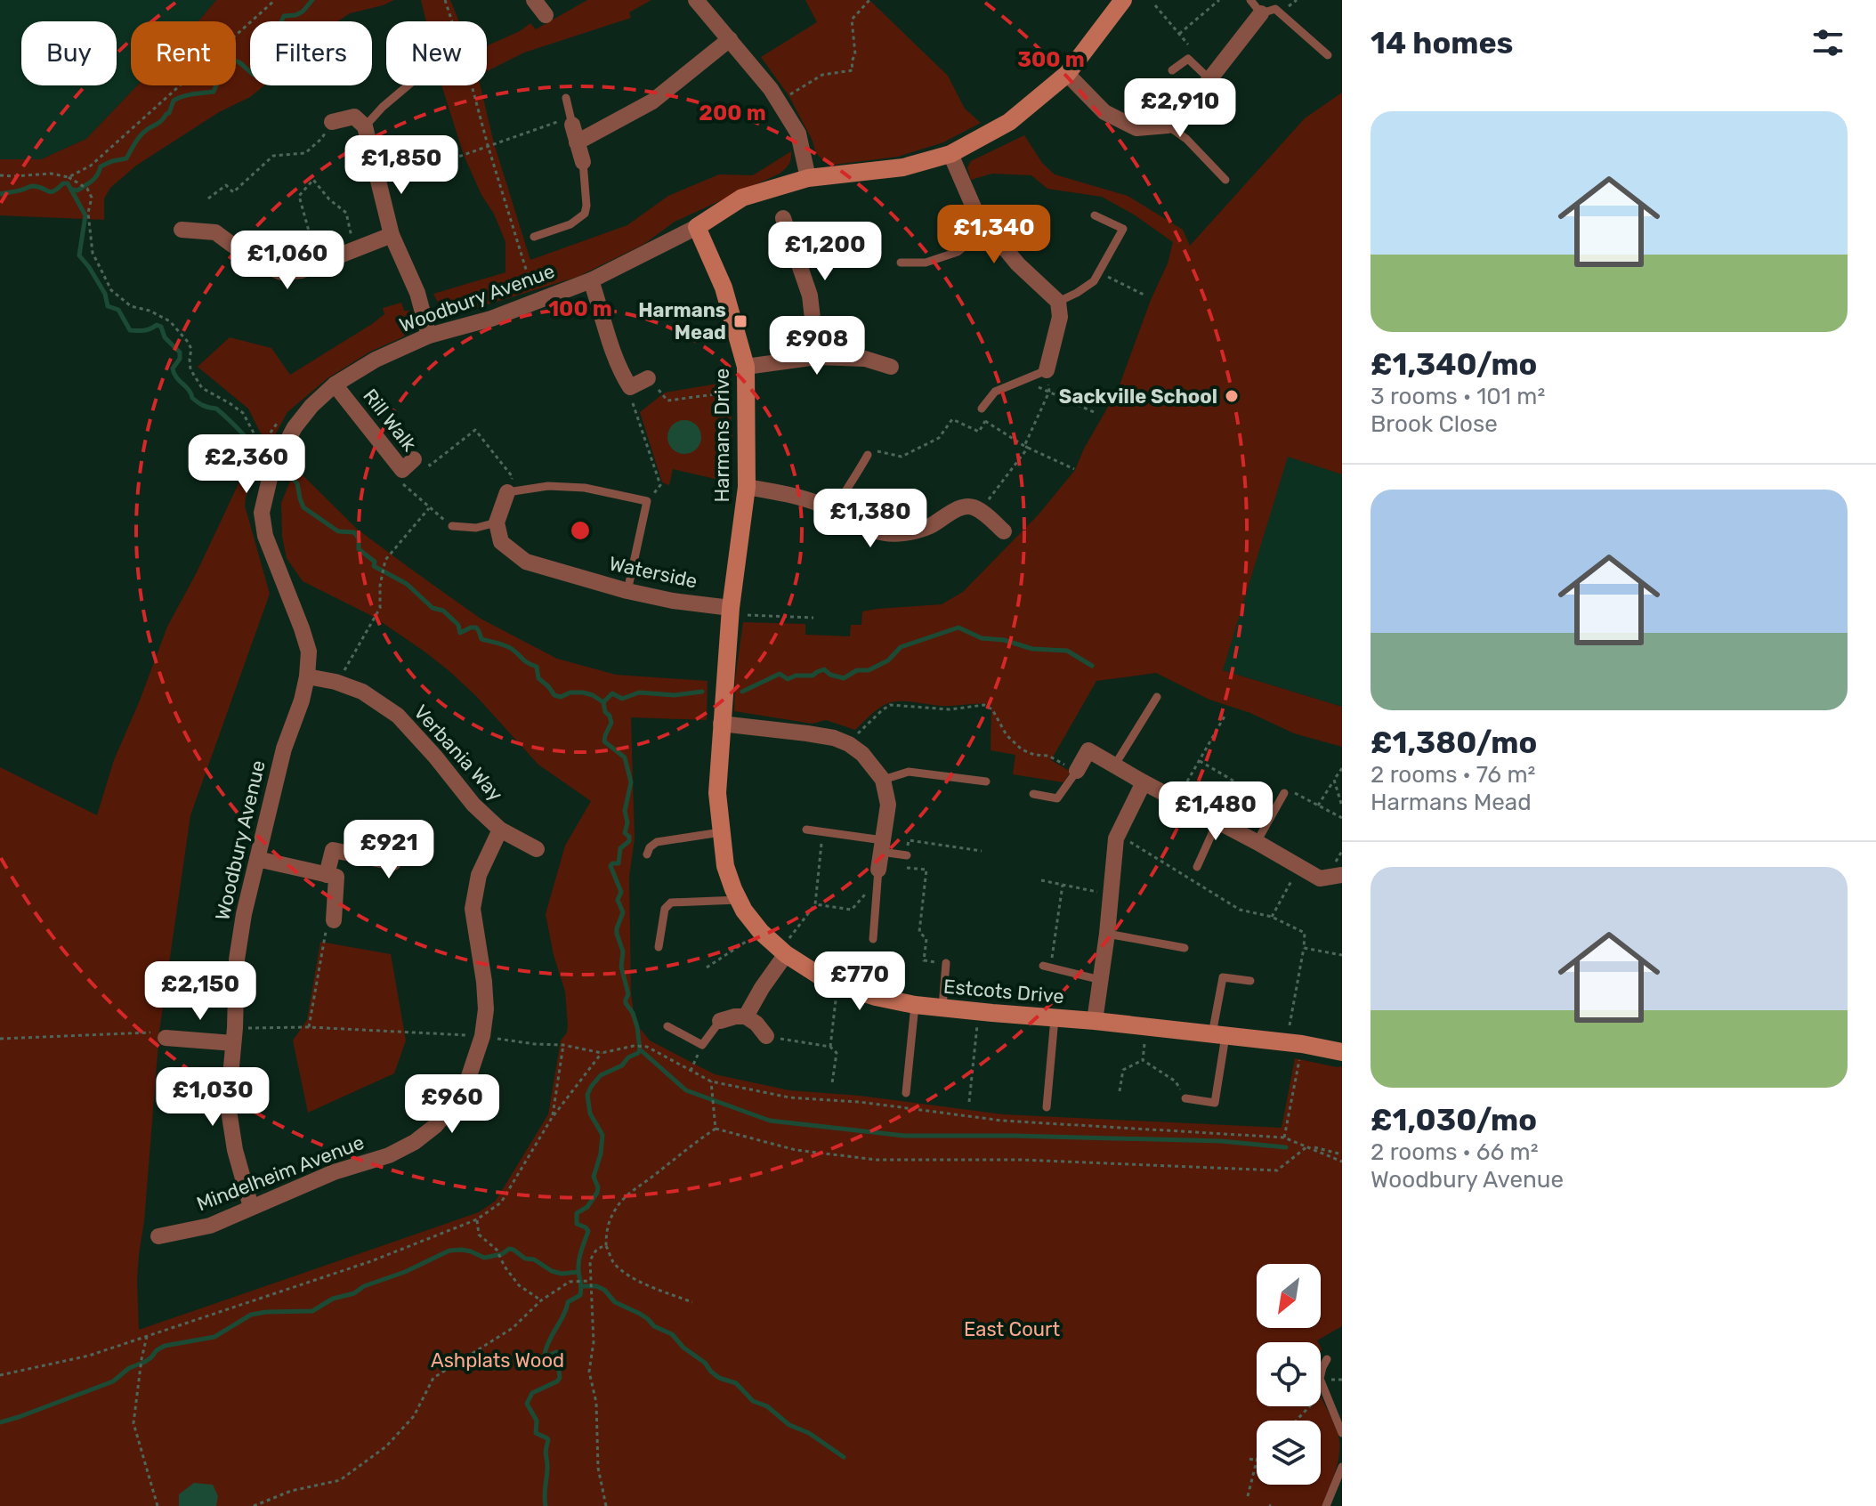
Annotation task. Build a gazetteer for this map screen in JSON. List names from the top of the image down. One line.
{"streets":{"street":["Woodbury Avenue","Rill Walk","Harmans Drive","Waterside","Verbania Way","Estcots Drive","Mindelheim Avenue"]},"crossings":[["Woodbury Avenue","Rill Walk"],["Woodbury Avenue","Harmans Drive"],["Woodbury Avenue","Verbania Way"],["Woodbury Avenue","Mindelheim Avenue"],["Harmans Drive","Waterside"],["Harmans Drive","Estcots Drive"],["Waterside","Estcots Drive"],["Verbania Way","Mindelheim Avenue"]],"parks":["East Court","Ashplats Wood"],"places":{"transit":["Harmans Mead"],"other":["Sackville School"]},"north":"bottom left","page":{"heading":"14 homes","chip":["Buy","Rent","Filters","New"],"price":["£2,910","£1,850","£1,340","£1,200","£1,060","£908","£2,360","£1,380","£1,480","£921","£770","£2,150","£1,030","£960"],"list":[{"name":"£1,340/mo","note":"3 rooms · 101 m² · Brook Close"},{"name":"£1,380/mo","note":"2 rooms · 76 m² · Harmans Mead"},{"name":"£1,030/mo","note":"2 rooms · 66 m² · Woodbury Avenue"}]},"rings":["300 m","200 m","100 m"]}
